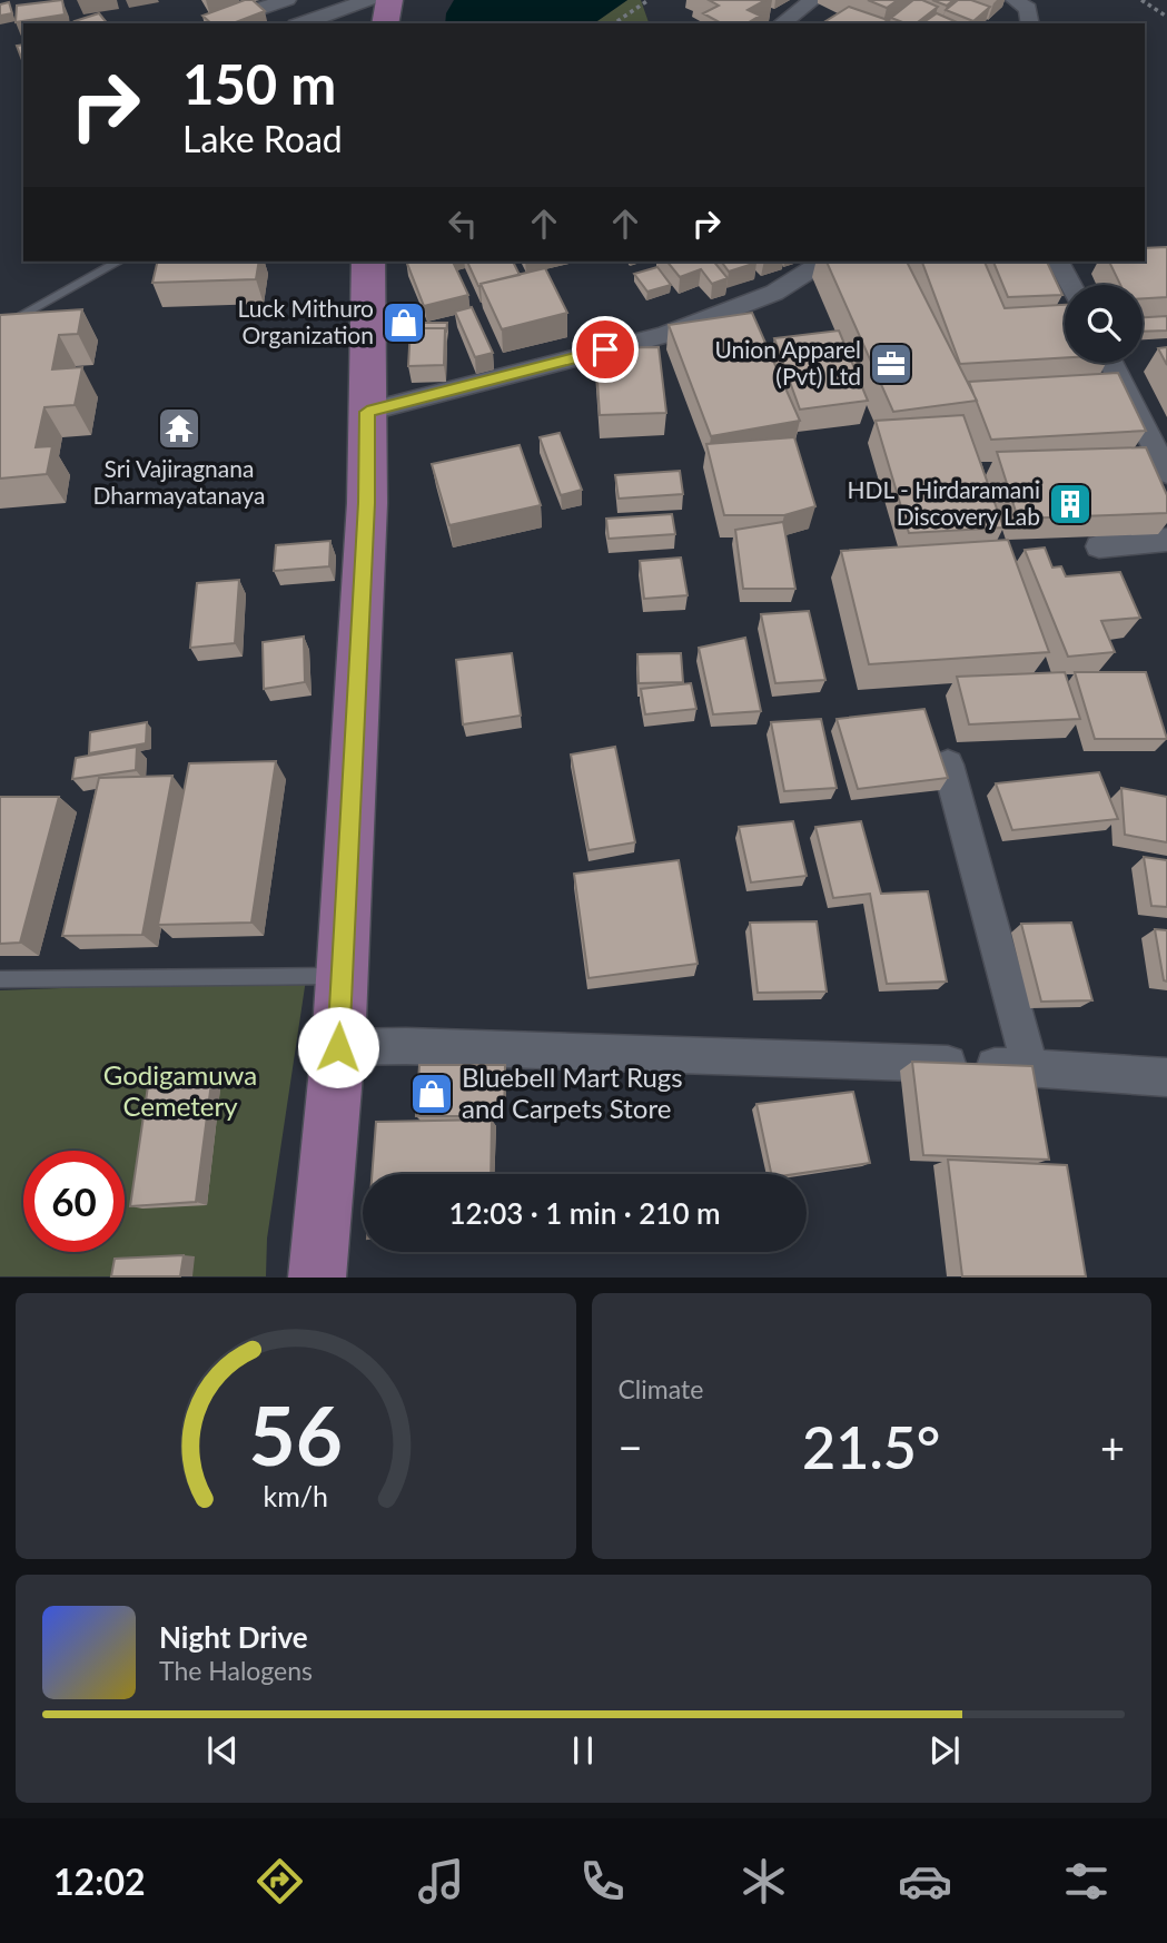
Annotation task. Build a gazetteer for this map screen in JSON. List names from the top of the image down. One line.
{"parks":["Godigamuwa Cemetery"],"places":{"shop":["Luck Mithuro Organization","Bluebell Mart Rugs and Carpets Store"],"office":["Union Apparel (Pvt) Ltd"],"temple":["Sri Vajiragnana Dharmayatanaya"],"building":["HDL - Hirdaramani Discovery Lab"]},"page":{"turn":["150 m","Lake Road"],"limit":"60","trip":"12:03 · 1 min · 210 m","tile":"Climate","heat":["−","21.5°","+"],"song":["Night Drive","The Halogens"],"tabs":"12:02","gauge":["56","km/h"]}}
